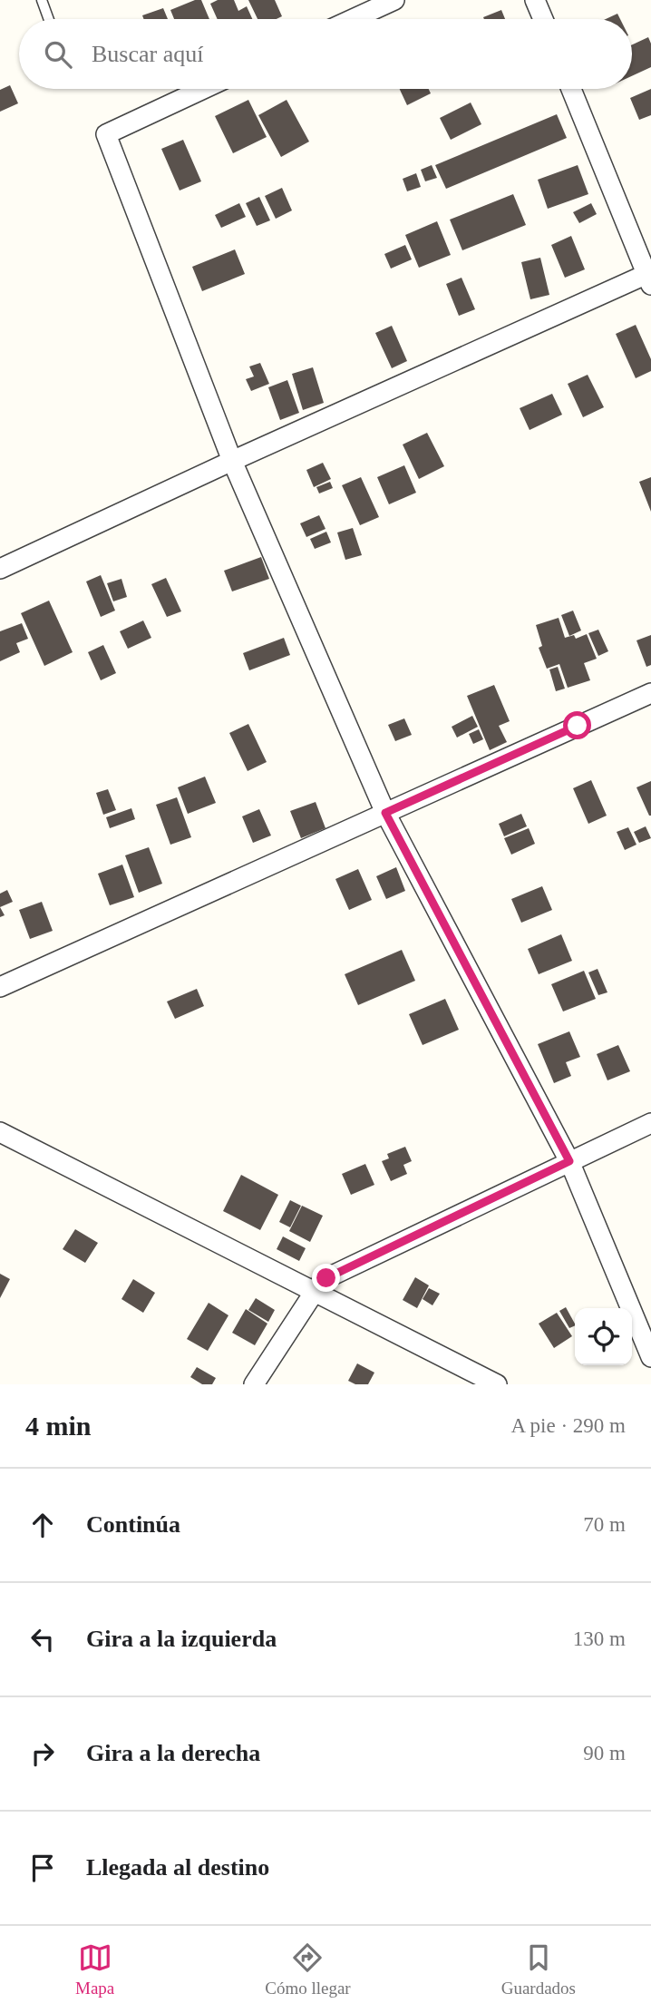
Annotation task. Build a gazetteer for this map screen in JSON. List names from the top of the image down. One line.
{"page":{"search":"Buscar aquí","heading":["4 min","A pie · 290 m"],"list":[["Continúa","70 m"],["Gira a la izquierda","130 m"],["Gira a la derecha","90 m"],"Llegada al destino"],"nav":["Mapa","Cómo llegar","Guardados"]}}
